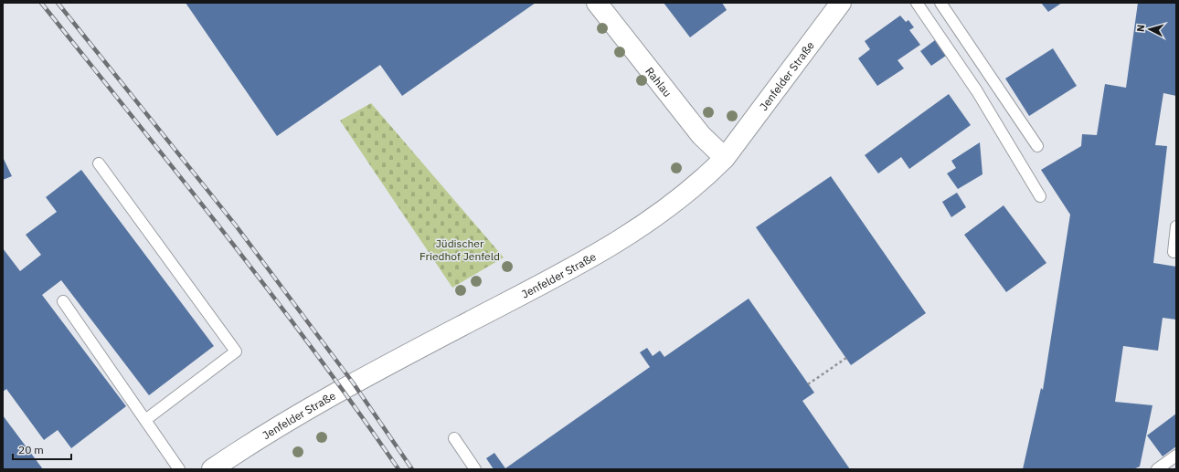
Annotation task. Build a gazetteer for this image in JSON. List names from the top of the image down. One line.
{"streets":{"street":["Jenfelder Straße","Rahlau"]},"crossings":[["Jenfelder Straße","Rahlau"]],"parks":["Jüdischer Friedhof Jenfeld"],"scale_bar":"20 m","north":"left"}
